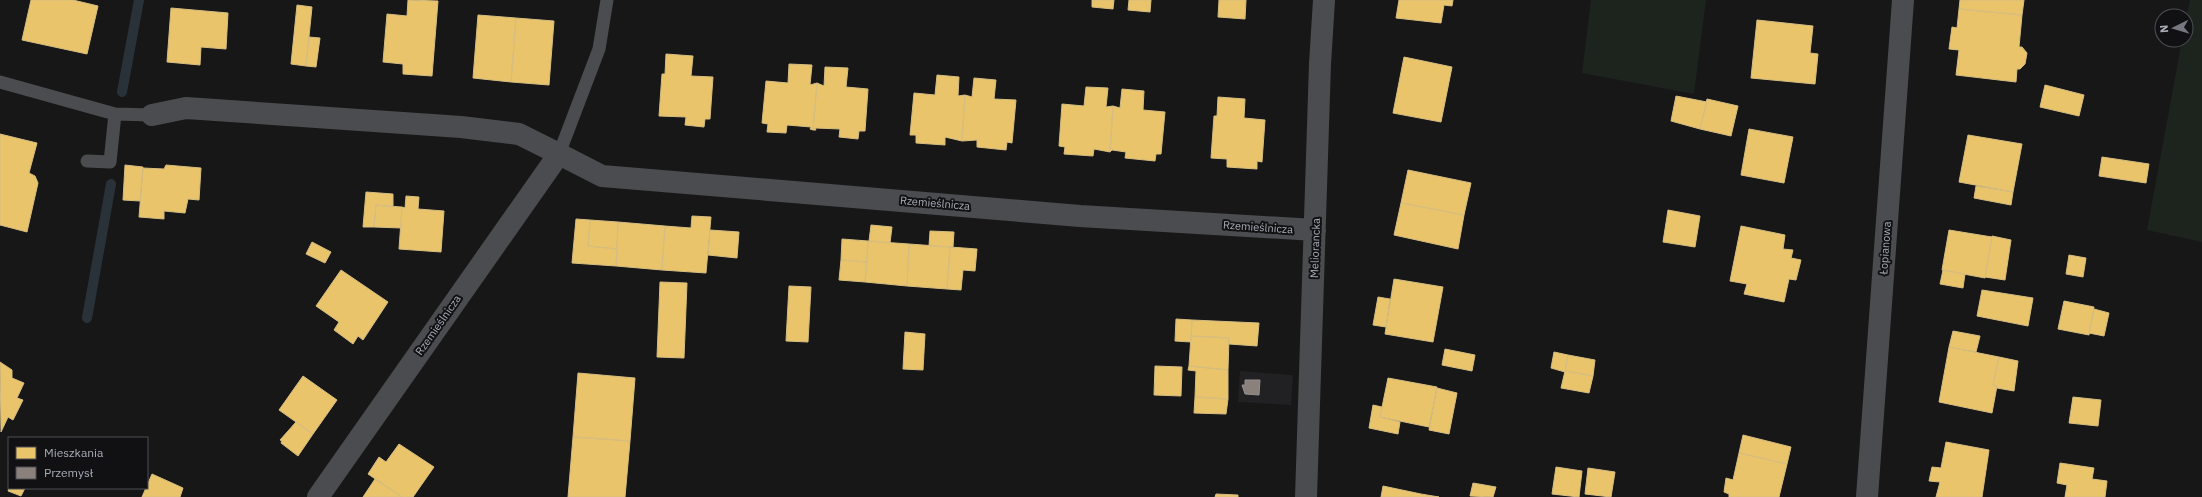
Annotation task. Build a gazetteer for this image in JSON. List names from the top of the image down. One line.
{"streets":{"street":["Rzemieślnicza","Meliorancka","Łopianowa"]},"crossings":[["Rzemieślnicza","Meliorancka"]],"legend":["Mieszkania","Przemysł"],"north":"left"}
